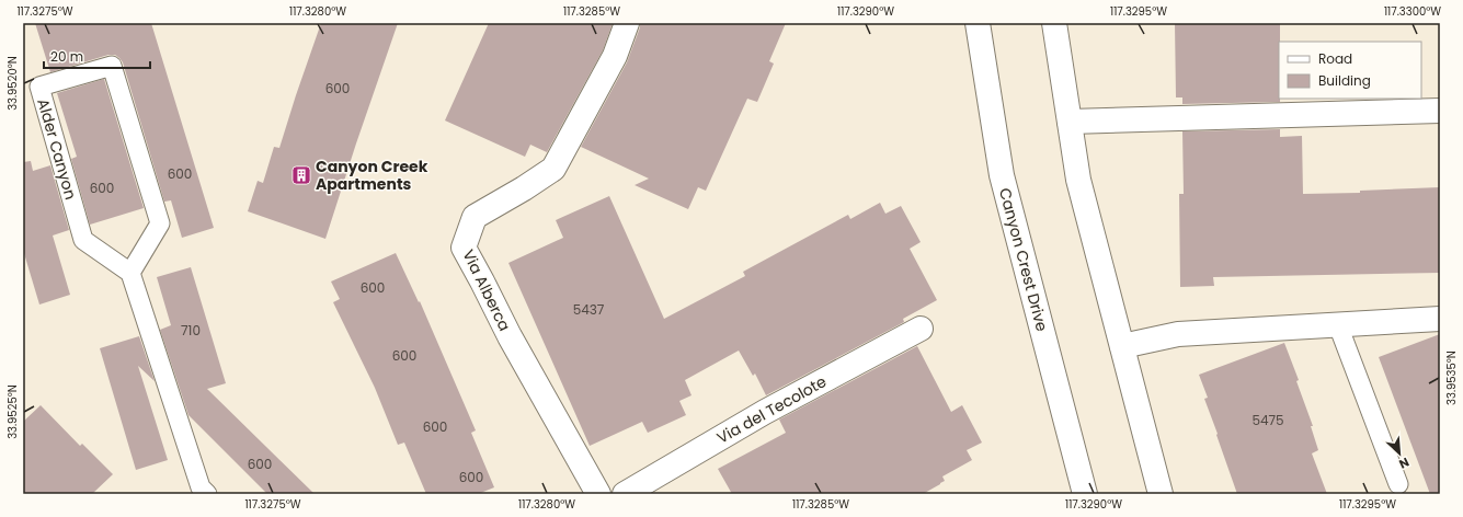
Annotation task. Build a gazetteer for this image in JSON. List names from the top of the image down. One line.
{"streets":{"street":["Canyon Crest Drive","Via Alberca","Via del Tecolote"],"lane":["Alder Canyon"]},"places":{"building":["Canyon Creek Apartments"]},"house_numbers":["600","600","600","600","5437","710","600","5475","600","600","600"],"legend":["Road","Building"],"scale_bar":"20 m","north":"bottom right","coordinates":["117.3275°W","117.3280°W","117.3285°W","117.3290°W","117.3295°W","117.3300°W","33.9520°N","33.9535°N","33.9525°N"]}
